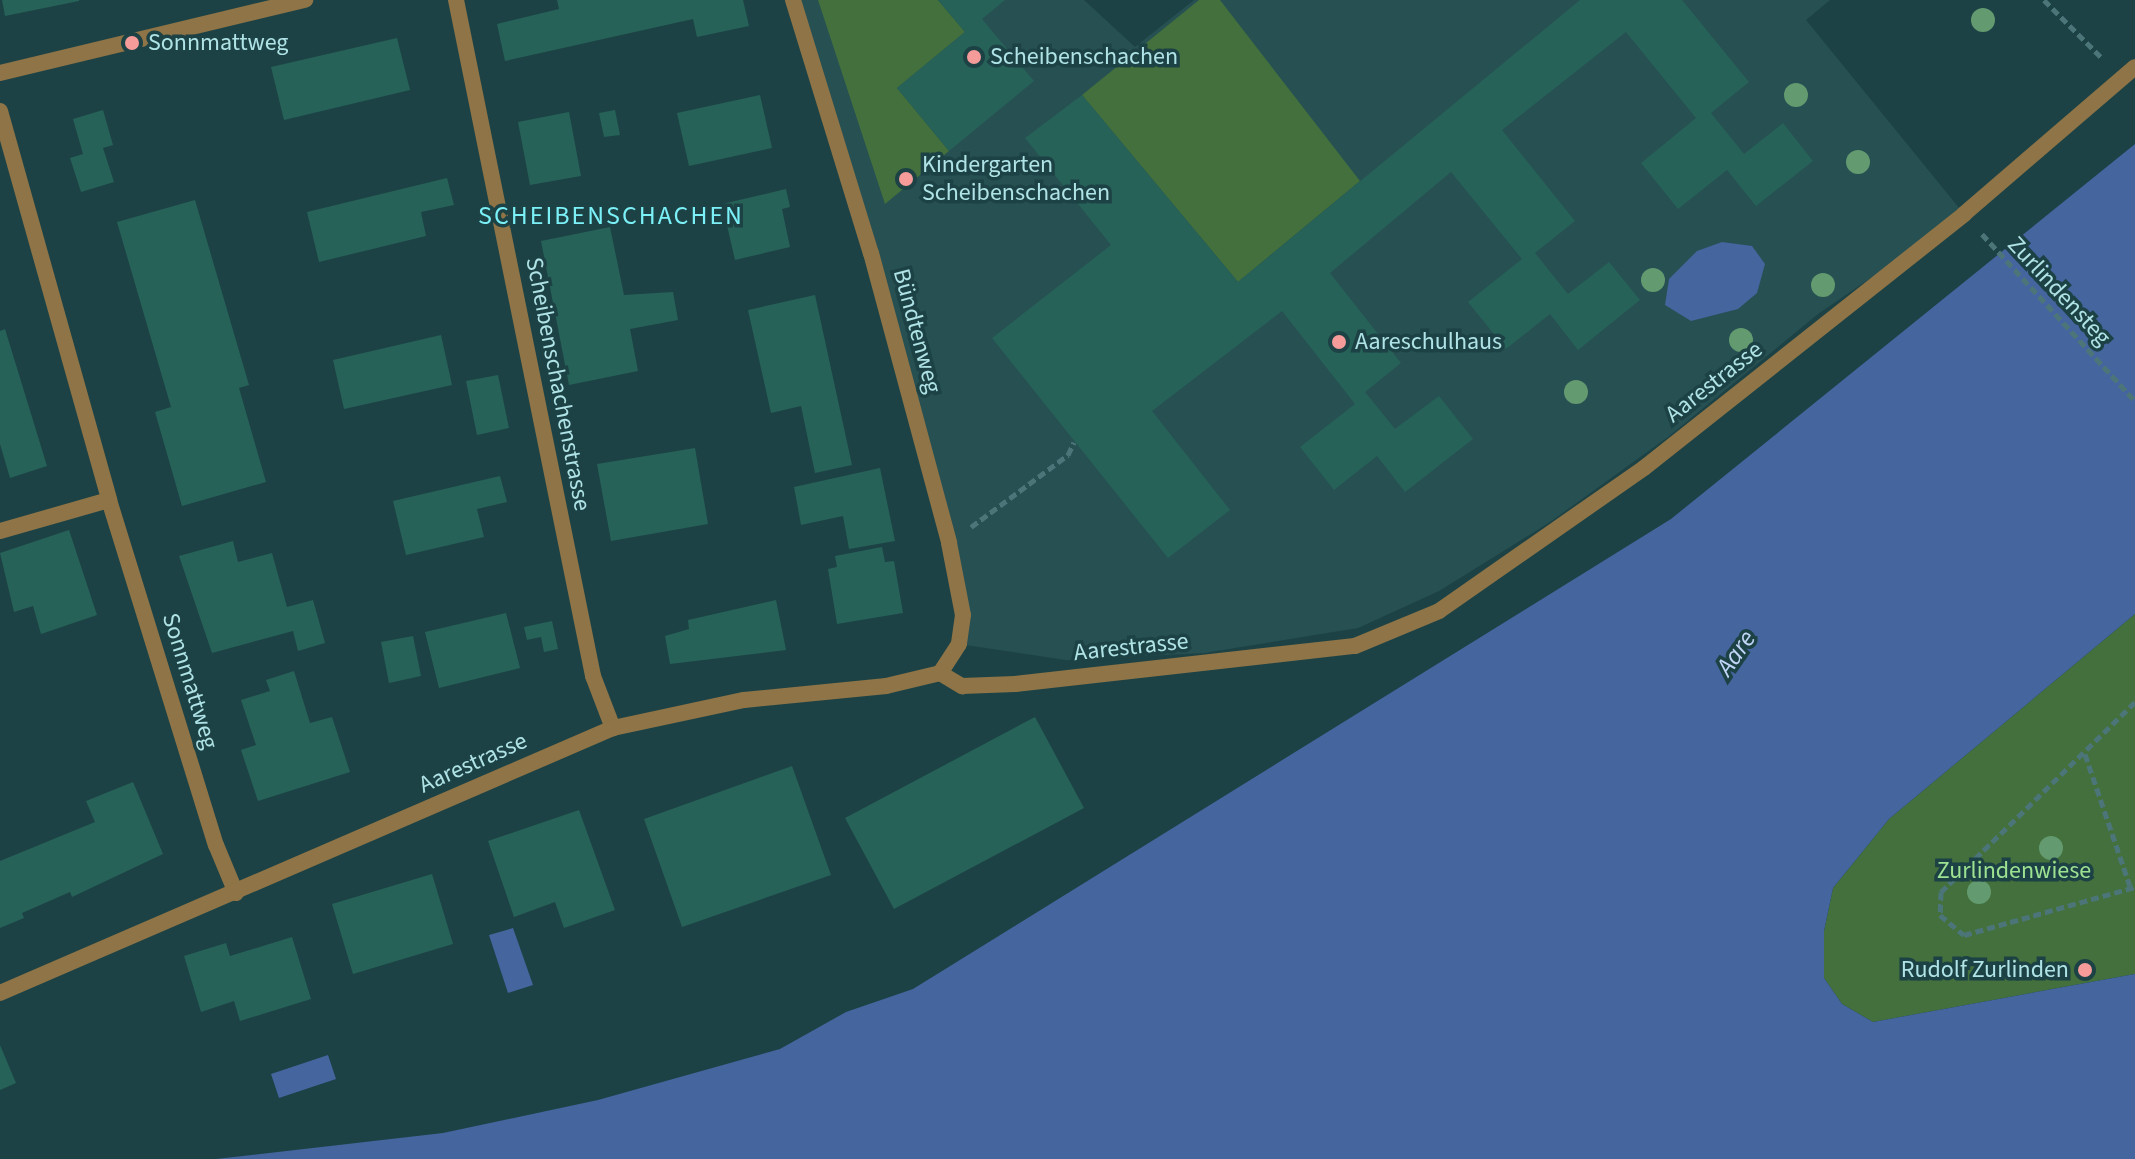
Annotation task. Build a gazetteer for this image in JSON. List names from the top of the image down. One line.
{"streets":{"street":["Bündtenweg","Aarestrasse","Scheibenschachenstrasse","Sonnmattweg"],"path":["Zurlindensteg"]},"crossings":[["Bündtenweg","Aarestrasse"],["Aarestrasse","Scheibenschachenstrasse"],["Aarestrasse","Sonnmattweg"]],"districts":["SCHEIBENSCHACHEN"],"water":["Aare"],"parks":["Zurlindenwiese"],"places":["Sonnmattweg","Scheibenschachen","Kindergarten Scheibenschachen","Aareschulhaus","Rudolf Zurlinden"]}
